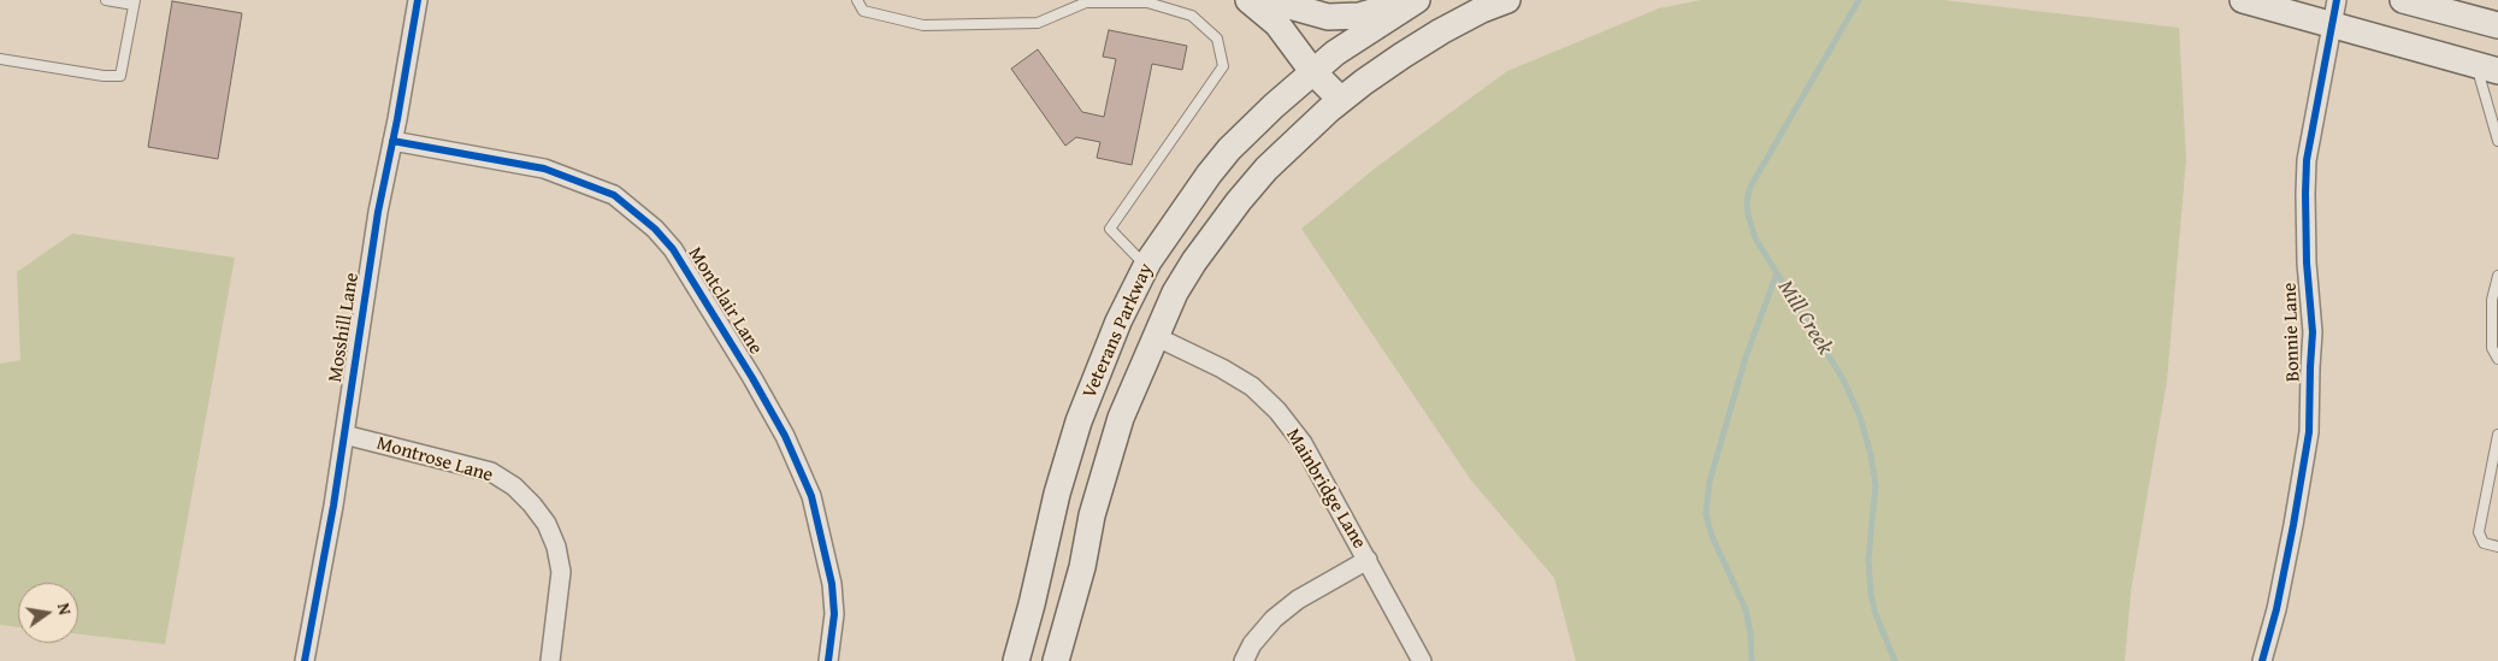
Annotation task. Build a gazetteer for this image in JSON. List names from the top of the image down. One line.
{"streets":{"main road":["Veterans Parkway"],"street":["Montclair Lane","Mosshill Lane","Bonnie Lane","Montrose Lane","Mainbridge Lane"]},"crossings":[["Montclair Lane","Mosshill Lane"],["Mosshill Lane","Montrose Lane"],["Veterans Parkway","Mainbridge Lane"]],"water":["Mill Creek"],"north":"right"}
